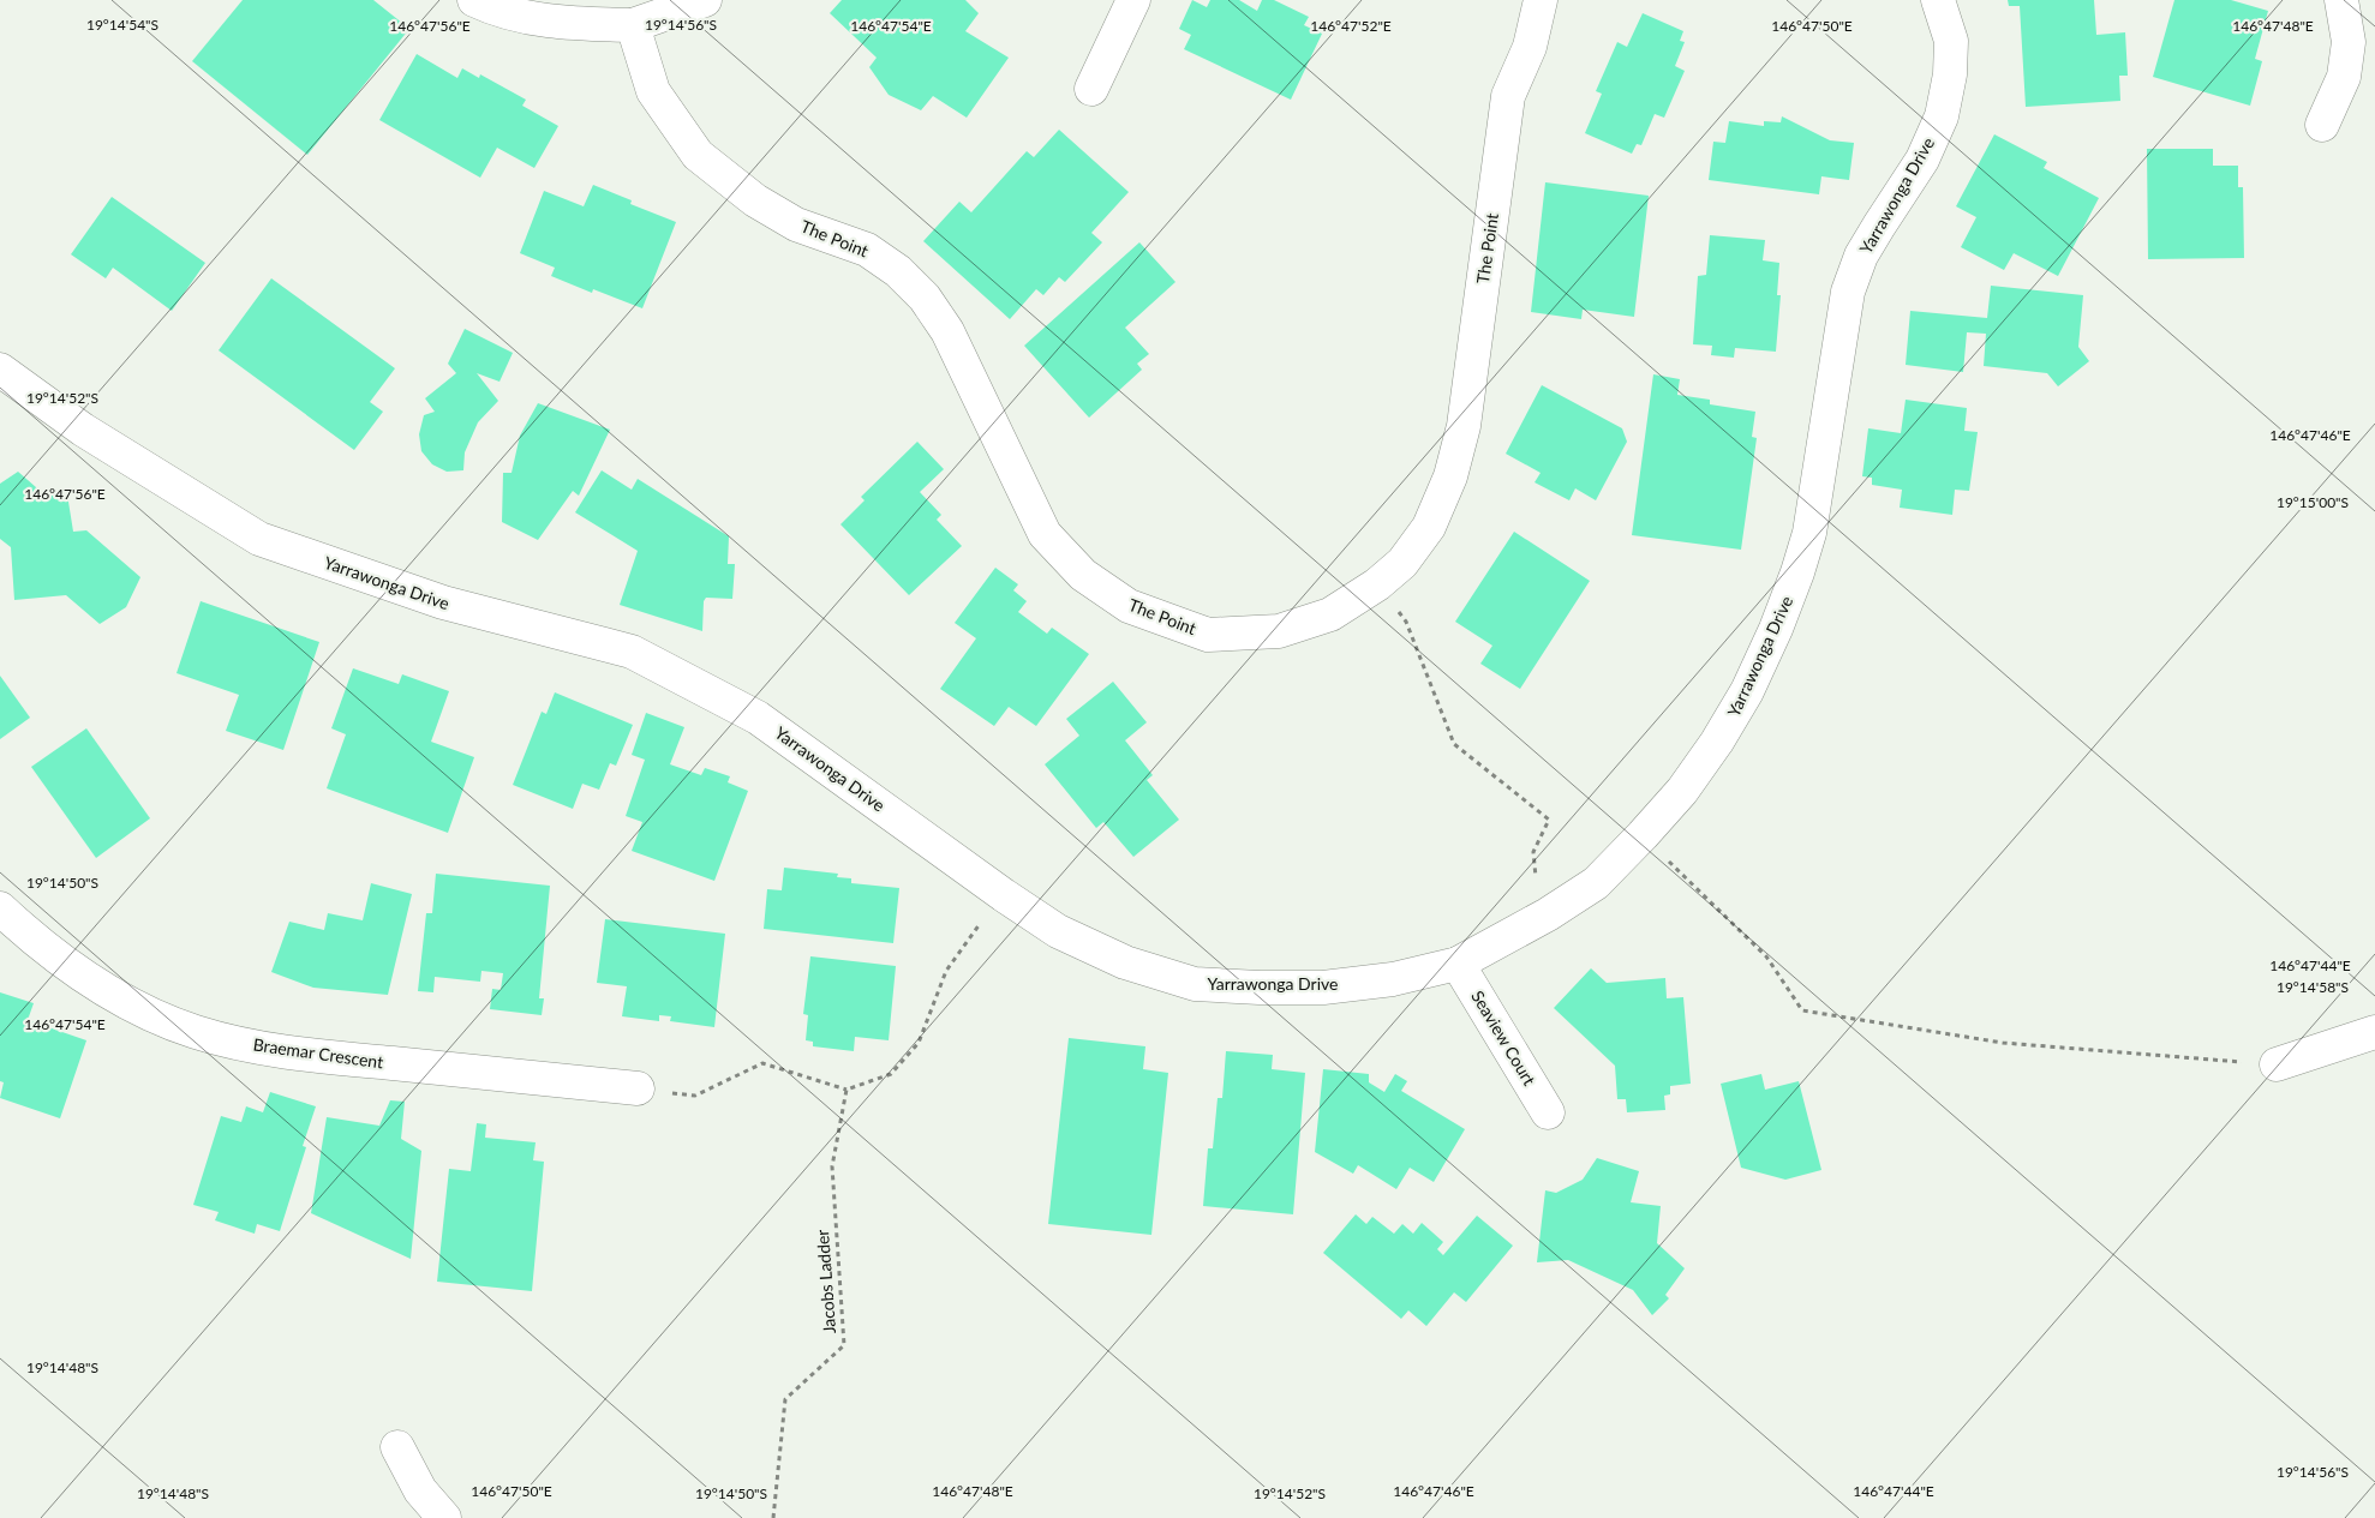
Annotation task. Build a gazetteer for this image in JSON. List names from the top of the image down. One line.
{"streets":{"street":["Yarrawonga Drive","The Point","Seaview Court","Braemar Crescent"],"path":["Jacobs Ladder"]},"crossings":[["Yarrawonga Drive","Seaview Court"]],"coordinates":["19°14'54\"S","19°14'56\"S","146°47'56\"E","146°47'54\"E","146°47'52\"E","146°47'50\"E","146°47'48\"E","19°14'52\"S","146°47'46\"E","19°15'00\"S","19°14'50\"S","146°47'44\"E","19°14'58\"S","19°14'48\"S"]}
